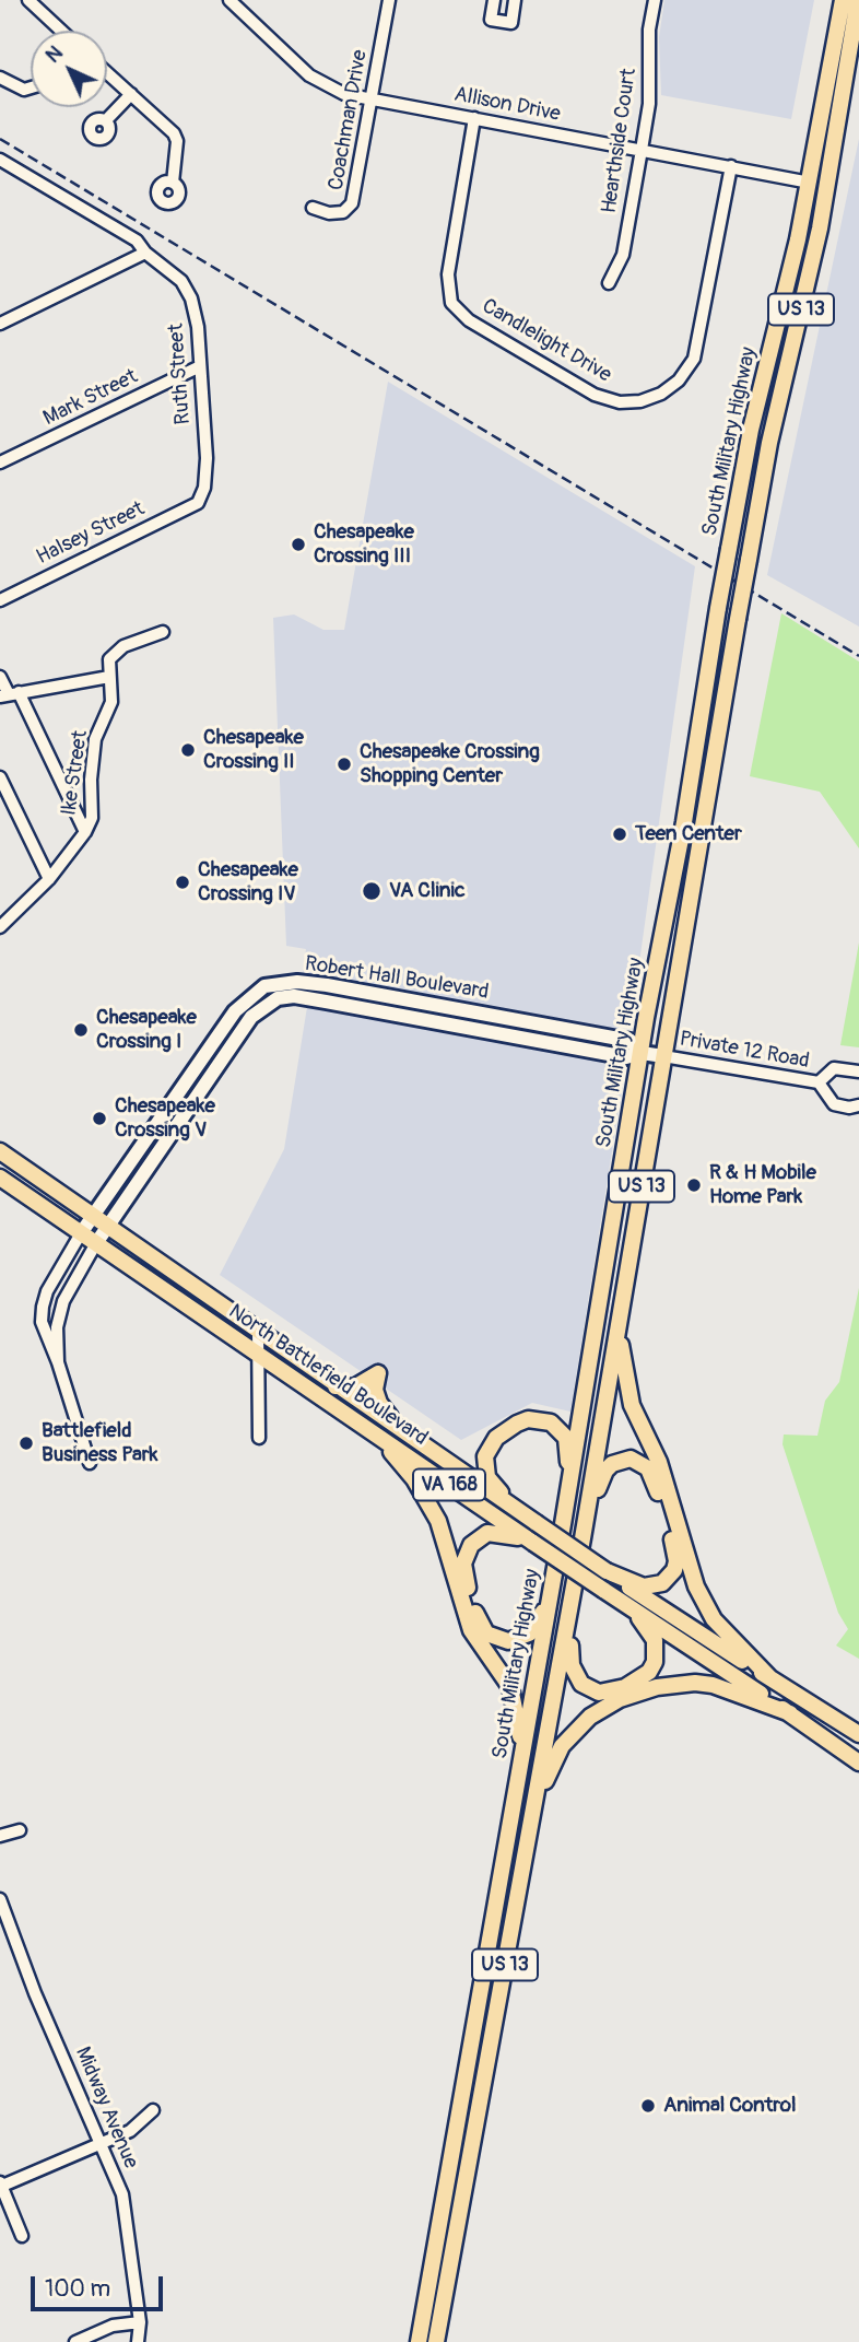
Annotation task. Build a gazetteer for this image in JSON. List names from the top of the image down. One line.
{"streets":{"main road":["US 13","South Military Highway","North Battlefield Boulevard","VA 168"],"street":["Allison Drive","Coachman Drive","Hearthside Court","Candlelight Drive","Ruth Street","Mark Street","Halsey Street","Ike Street","Robert Hall Boulevard","Private 12 Road","Midway Avenue"]},"crossings":[["Allison Drive","Coachman Drive"],["Allison Drive","Hearthside Court"],["Allison Drive","Candlelight Drive"],["Allison Drive","South Military Highway"],["Ruth Street","Mark Street"],["Ruth Street","Halsey Street"],["South Military Highway","Robert Hall Boulevard"],["South Military Highway","Private 12 Road"],["Robert Hall Boulevard","Private 12 Road"],["Robert Hall Boulevard","North Battlefield Boulevard"]],"places":["Chesapeake Crossing III","Chesapeake Crossing II","Chesapeake Crossing Shopping Center","Teen Center","Chesapeake Crossing IV","VA Clinic","Chesapeake Crossing I","Chesapeake Crossing V","R & H Mobile Home Park","Battlefield Business Park","Animal Control"],"scale_bar":"100 m","north":"top left"}
